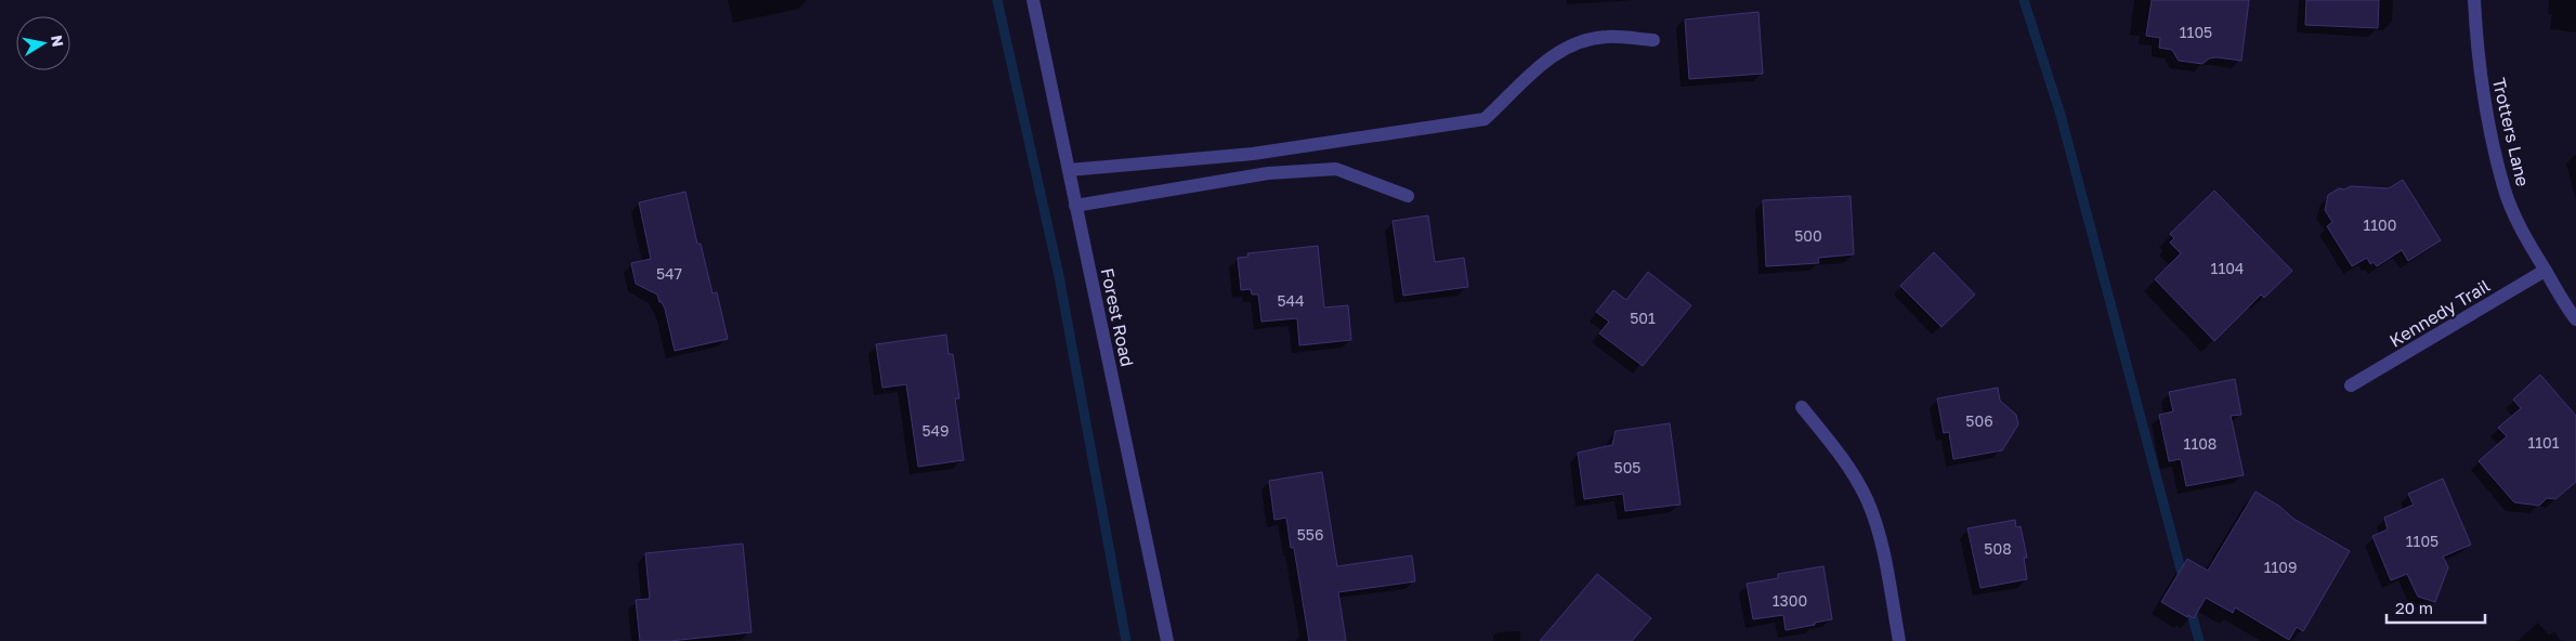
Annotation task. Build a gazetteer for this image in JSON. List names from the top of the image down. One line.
{"streets":{"street":["Trotters Lane","Kennedy Trail","Forest Road"]},"crossings":[["Trotters Lane","Kennedy Trail"]],"house_numbers":["1105","1100","500","1104","547","544","501","506","549","1101","1108","505","556","1105","508","1109","1300"],"scale_bar":"20 m","north":"right"}
